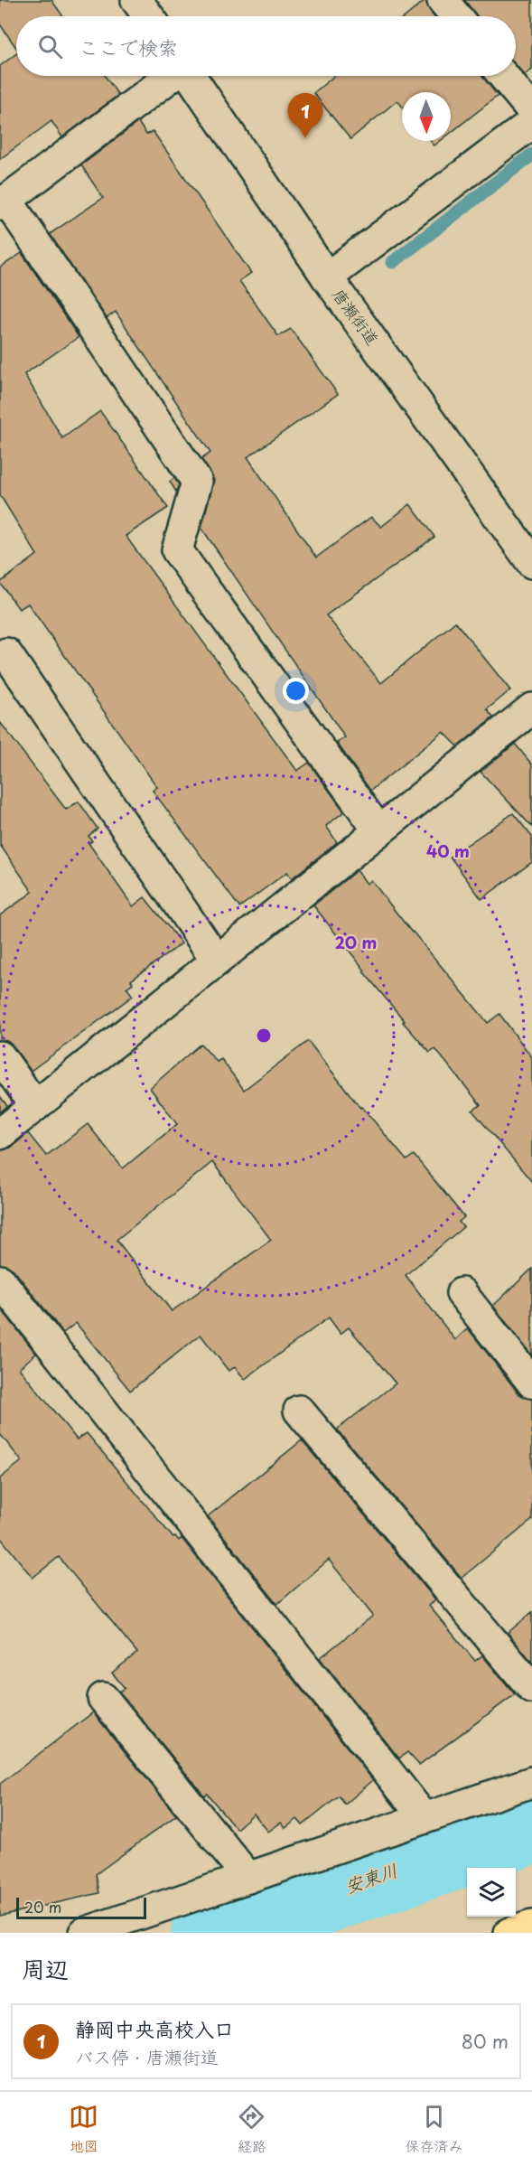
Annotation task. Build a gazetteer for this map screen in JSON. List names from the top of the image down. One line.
{"streets":{"street":["唐瀬街道"]},"water":["安東川"],"scale_bar":"20 m","north":"bottom","page":{"search":"ここで検索","pins":"1","scale":"20 m","heading":"周辺","list":[{"mark":"1","name":"静岡中央高校入口","note":"バス停 · 唐瀬街道","value":"80 m"}],"nav":["地図","経路","保存済み"]},"rings":["40 m","20 m"]}
